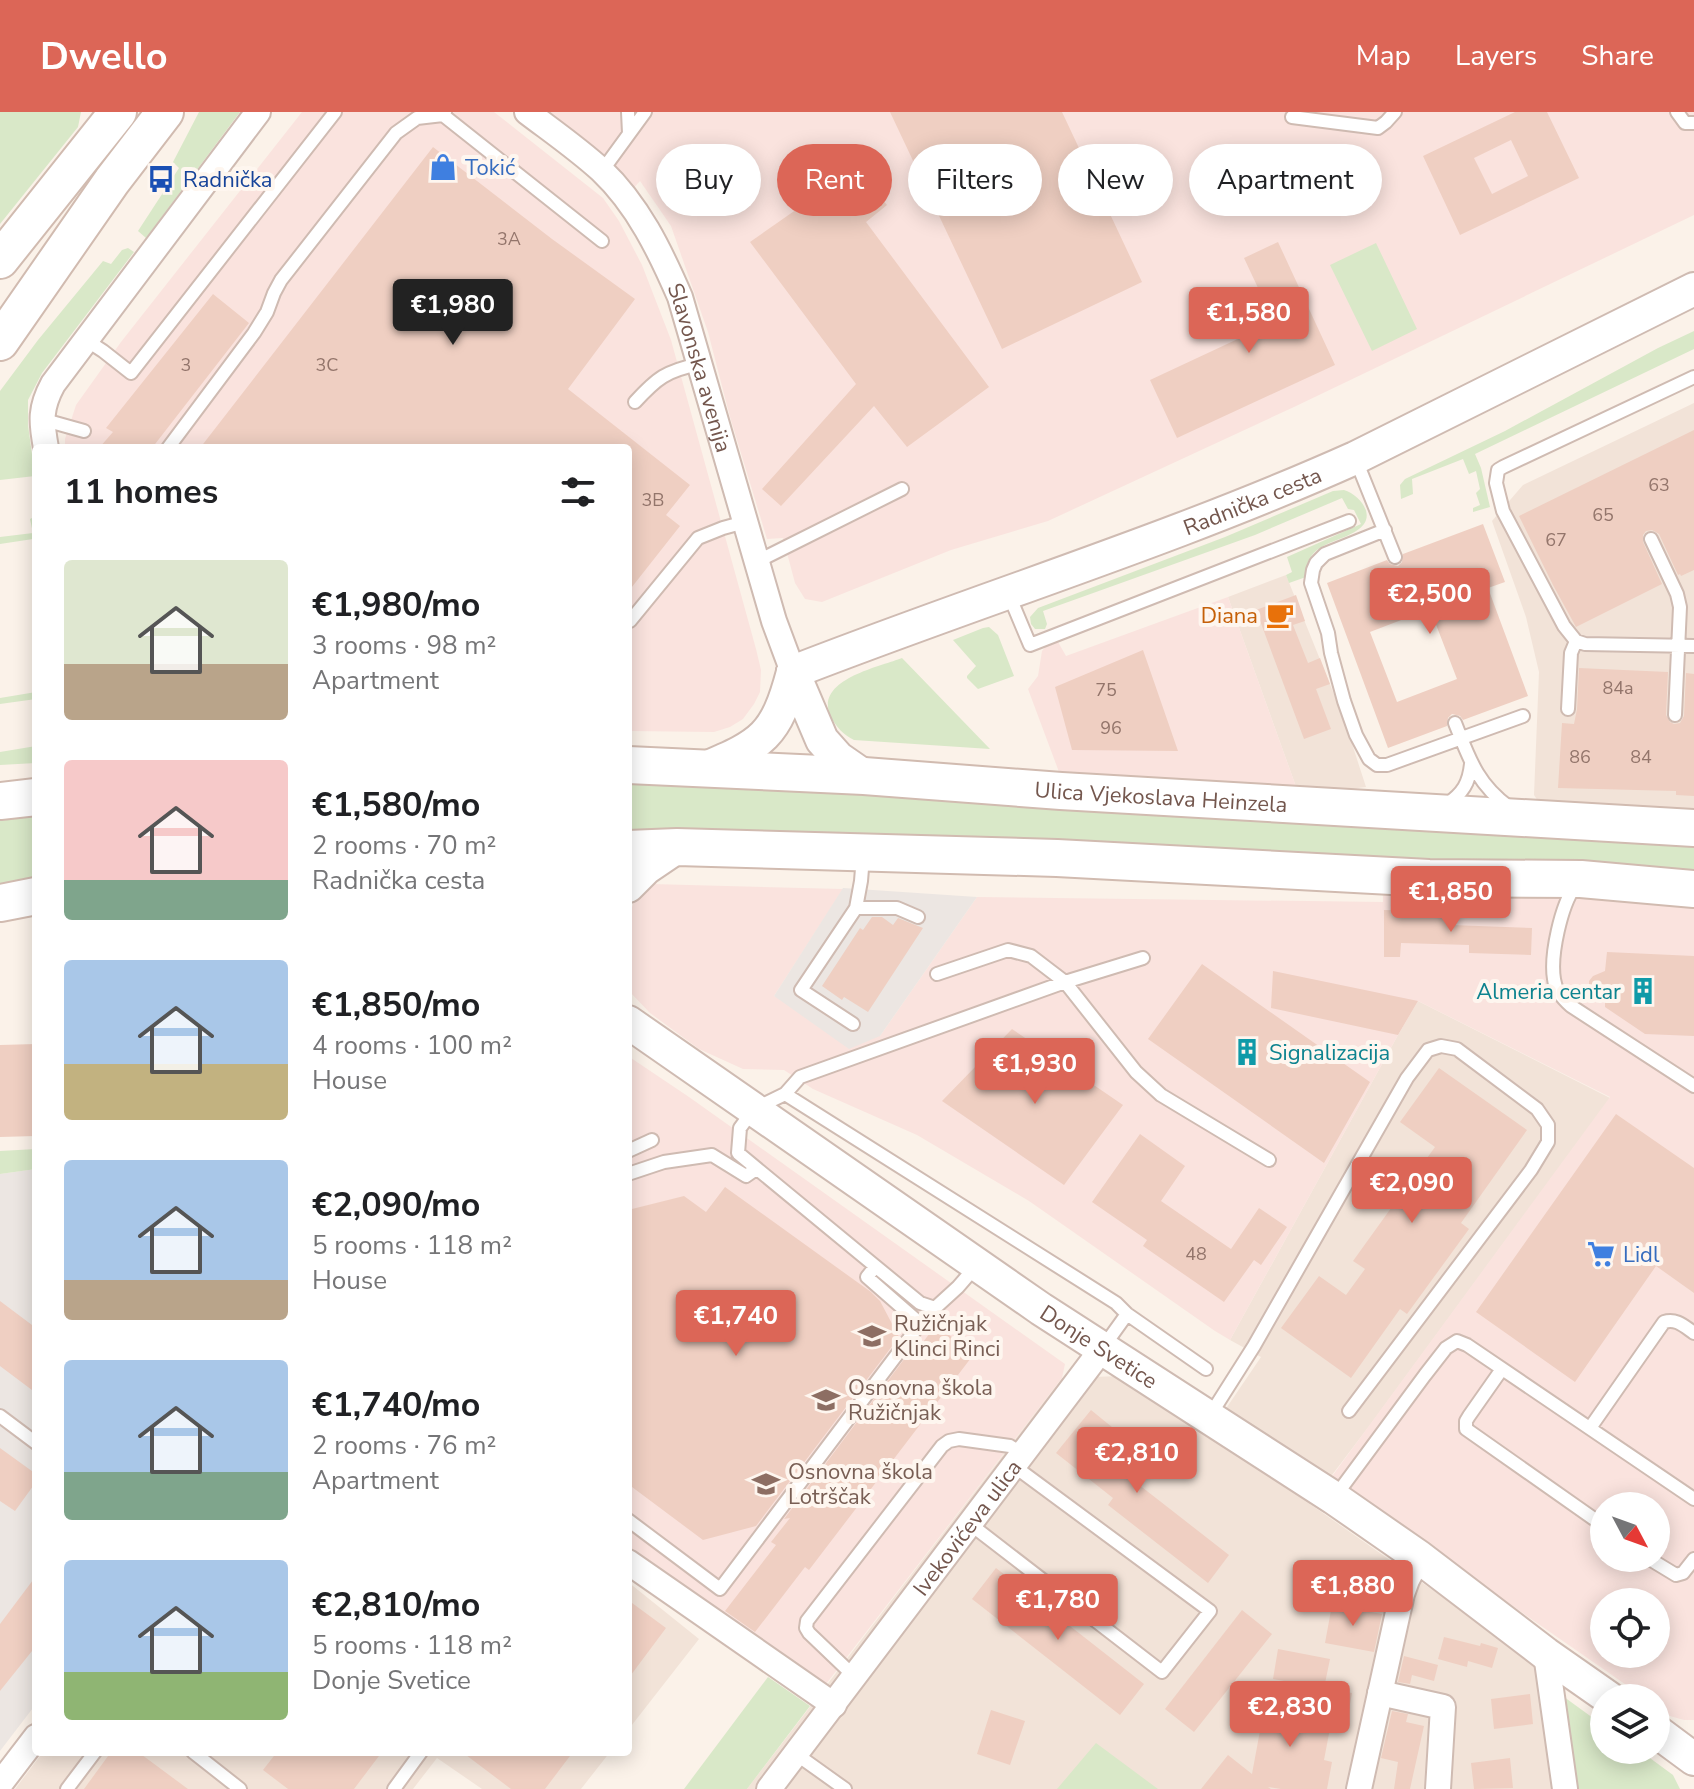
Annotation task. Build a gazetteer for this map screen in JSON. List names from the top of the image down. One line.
{"streets":{"main road":["Ulica Vjekoslava Heinzela"],"street":["Slavonska avenija","Radnička cesta","Donje Svetice","Ivekovićeva ulica"]},"crossings":[["Slavonska avenija","Radnička cesta"],["Donje Svetice","Ivekovićeva ulica"]],"places":{"shop":["Tokić"],"bus stop":["Radnička"],"cafe":["Diana"],"building":["Almeria centar","Signalizacija"],"supermarket":["Lidl"],"school or university":["Ružičnjak Klinci Rinci","Osnovna škola Ružičnjak","Osnovna škola Lotrščak"]},"house_numbers":["3A","3","3C","63","3B","65","67","84a","75","96","86","84","48"],"north":"bottom right","page":{"header":"Dwello","nav":["Map","Layers","Share"],"chip":["Buy","Rent","Filters","New","Apartment"],"price":["€1,980","€1,580","€2,500","€1,850","€1,930","€2,090","€1,740","€2,810","€1,880","€1,780","€2,830"],"heading":"11 homes","list":[{"name":"€1,980/mo","note":"3 rooms · 98 m² · Apartment"},{"name":"€1,580/mo","note":"2 rooms · 70 m² · Radnička cesta"},{"name":"€1,850/mo","note":"4 rooms · 100 m² · House"},{"name":"€2,090/mo","note":"5 rooms · 118 m² · House"},{"name":"€1,740/mo","note":"2 rooms · 76 m² · Apartment"},{"name":"€2,810/mo","note":"5 rooms · 118 m² · Donje Svetice"}]}}
